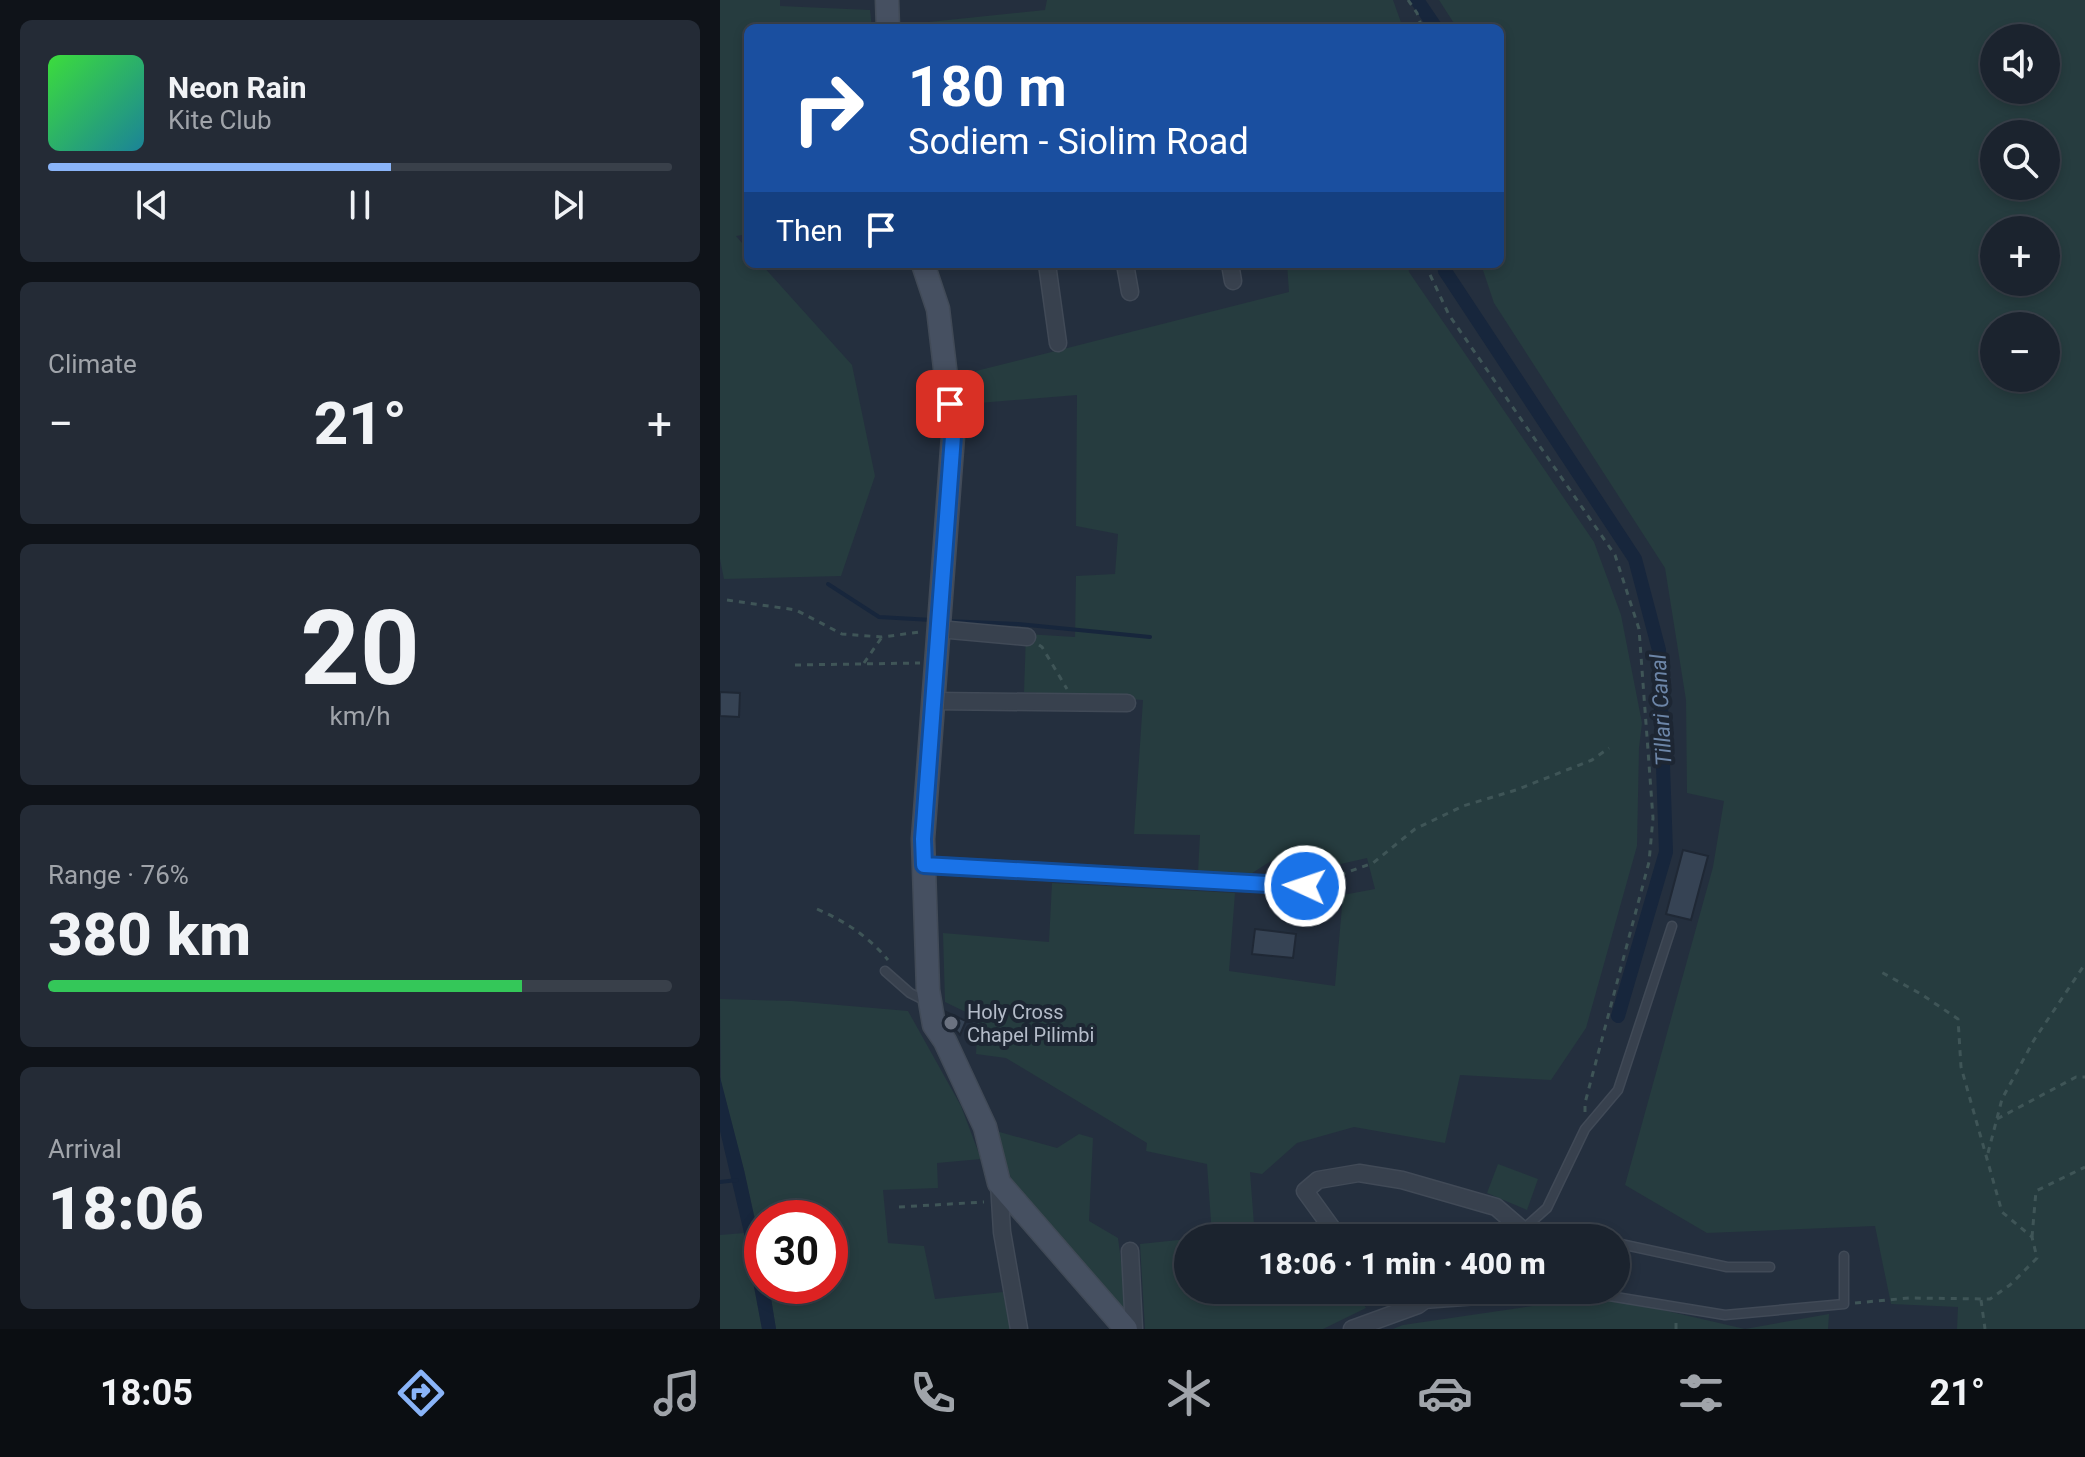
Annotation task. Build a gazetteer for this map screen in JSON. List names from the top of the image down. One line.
{"water":["Tillari Canal"],"places":["Holy Cross Chapel Pilimbi"],"page":{"map_buttons":["+","−"],"turn":["180 m","Sodiem - Siolim Road"],"song":["Neon Rain","Kite Club"],"then":"Then","tile":["Climate",["20","km/h"],["Range · 76%","380 km"],["Arrival","18:06"]],"heat":["−","21°","+"],"limit":"30","trip":"18:06 · 1 min · 400 m","tabs":["18:05","21°"]}}
